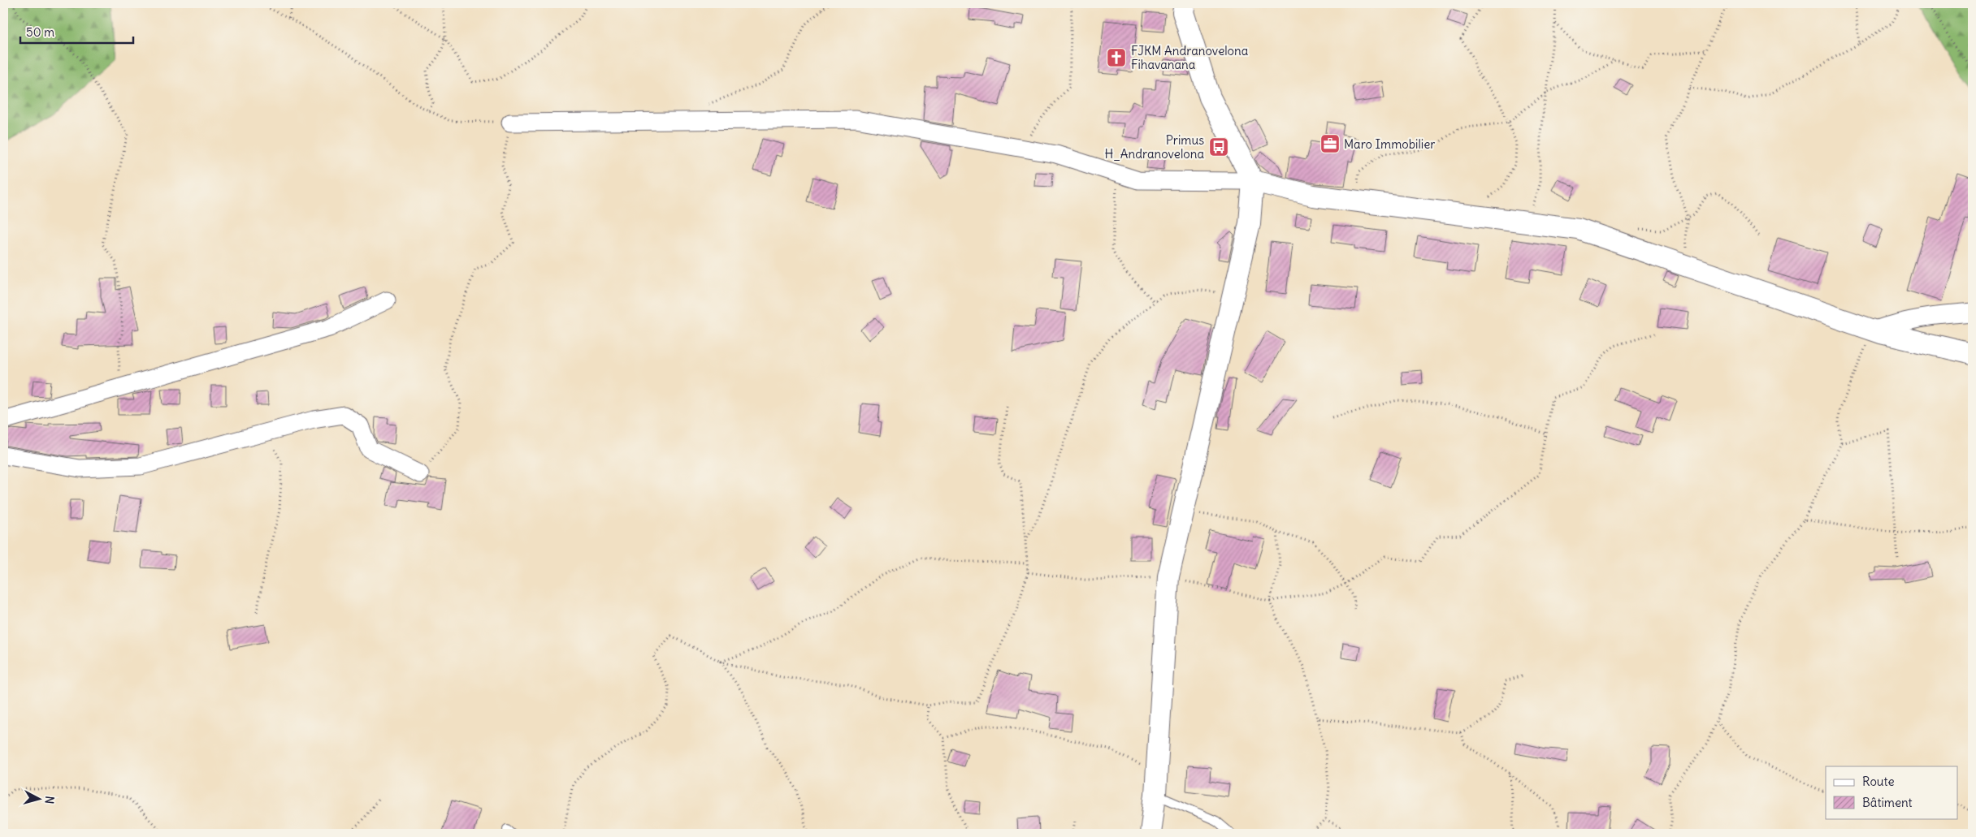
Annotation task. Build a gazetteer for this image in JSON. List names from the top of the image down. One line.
{"places":{"church":["FJKM Andranovelona Fihavanana"],"office":["Maro Immobilier"],"bus stop":["Primus H_Andranovelona"]},"legend":["Route","Bâtiment"],"scale_bar":"50 m","north":"right"}
